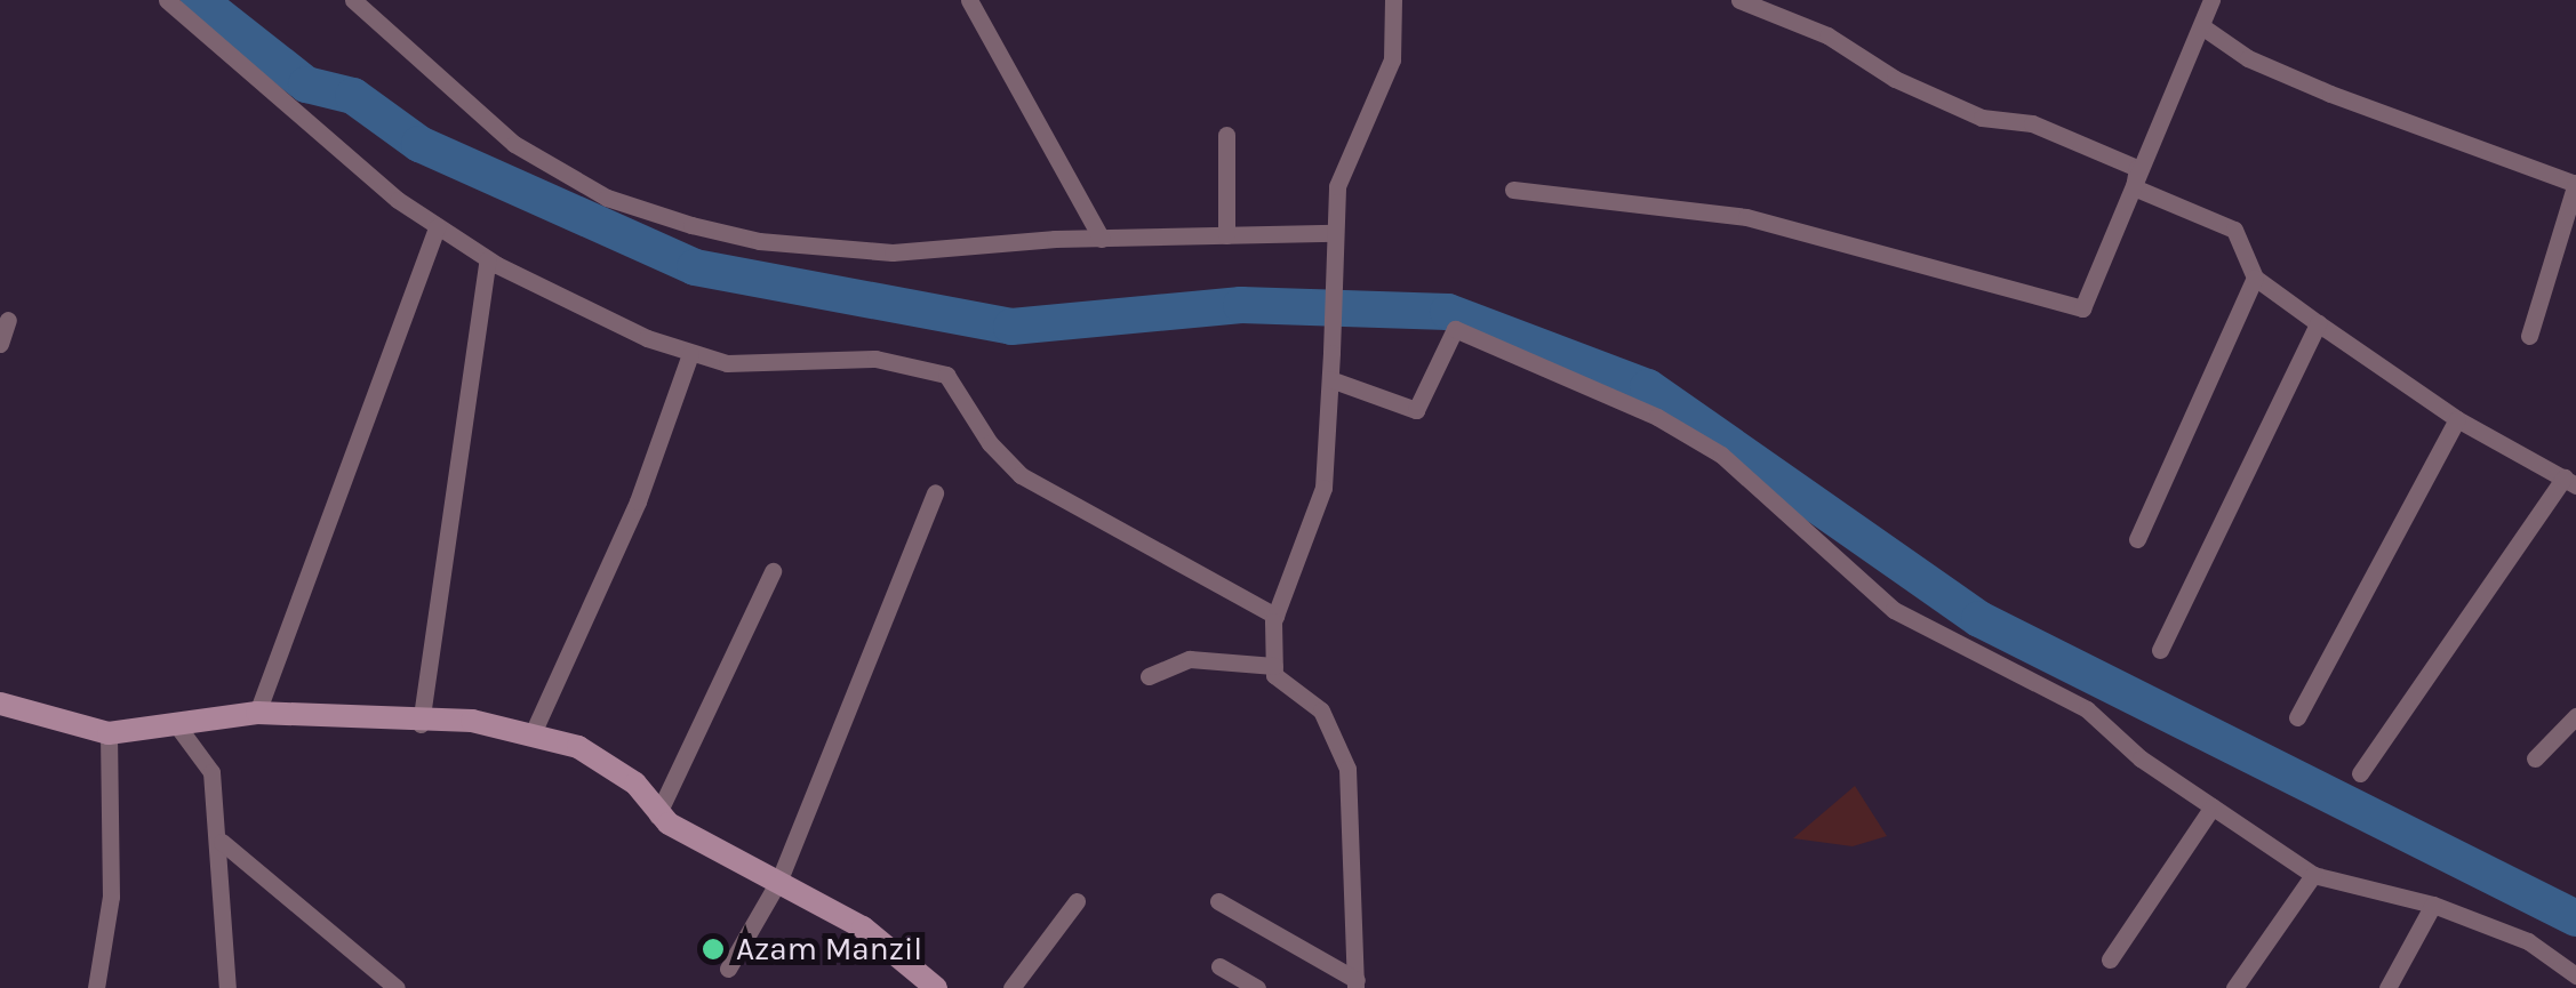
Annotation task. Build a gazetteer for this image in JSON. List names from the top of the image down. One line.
{"places":["Azam Manzil"]}
